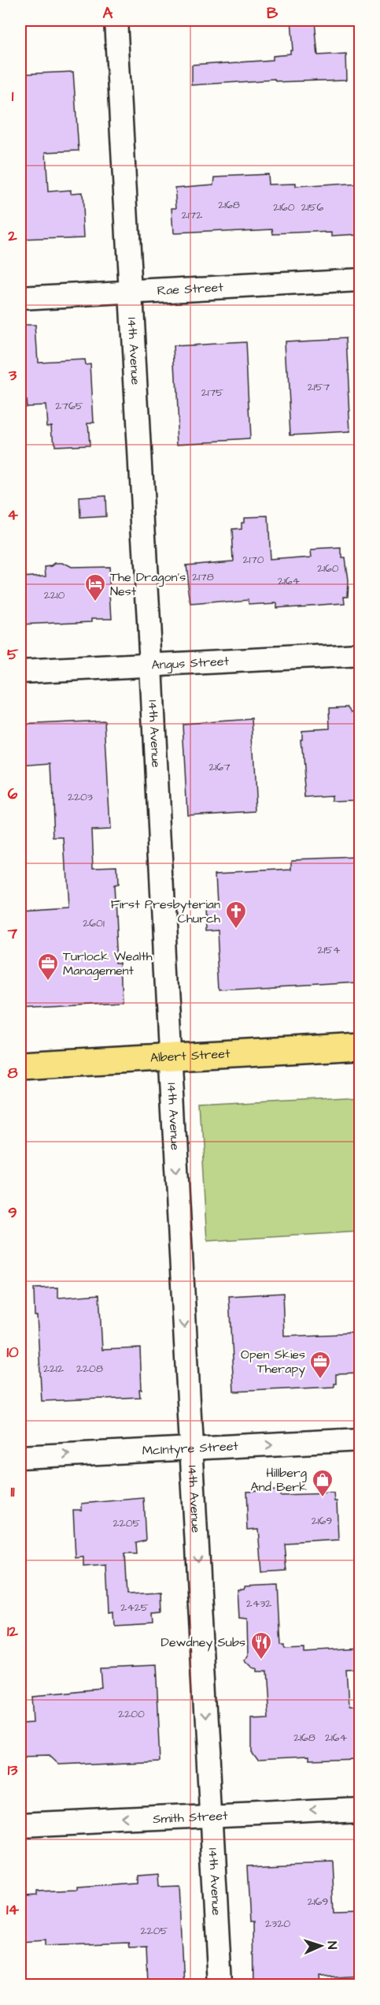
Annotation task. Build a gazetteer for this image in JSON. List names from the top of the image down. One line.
{"streets":{"main road":["Albert Street"],"street":["Rae Street","14th Avenue","Angus Street","McIntyre Street","Smith Street"]},"crossings":[["Rae Street","14th Avenue"],["14th Avenue","Angus Street"],["14th Avenue","Albert Street"],["14th Avenue","McIntyre Street"],["14th Avenue","Smith Street"]],"one_way":["14th Avenue","McIntyre Street","Smith Street"],"places":{"hotel":["The Dragon's Nest"],"church":["First Presbyterian Church"],"office":["Turlock Wealth Management","Open Skies Therapy"],"shop":["Hillberg And Berk"],"restaurant":["Dewdney Subs"]},"house_numbers":["2168","2160","2156","2172","2157","2175","2765","2170","2160","2178","2164","2210","2167","2203","2601","2154","2212","2208","2169","2205","2432","2425","2200","2168","2164","2169","2320","2205"],"north":"right","grid":{"columns":["A","B"],"rows":["1","2","3","4","5","6","7","8","9","10","11","12","13","14"]}}
